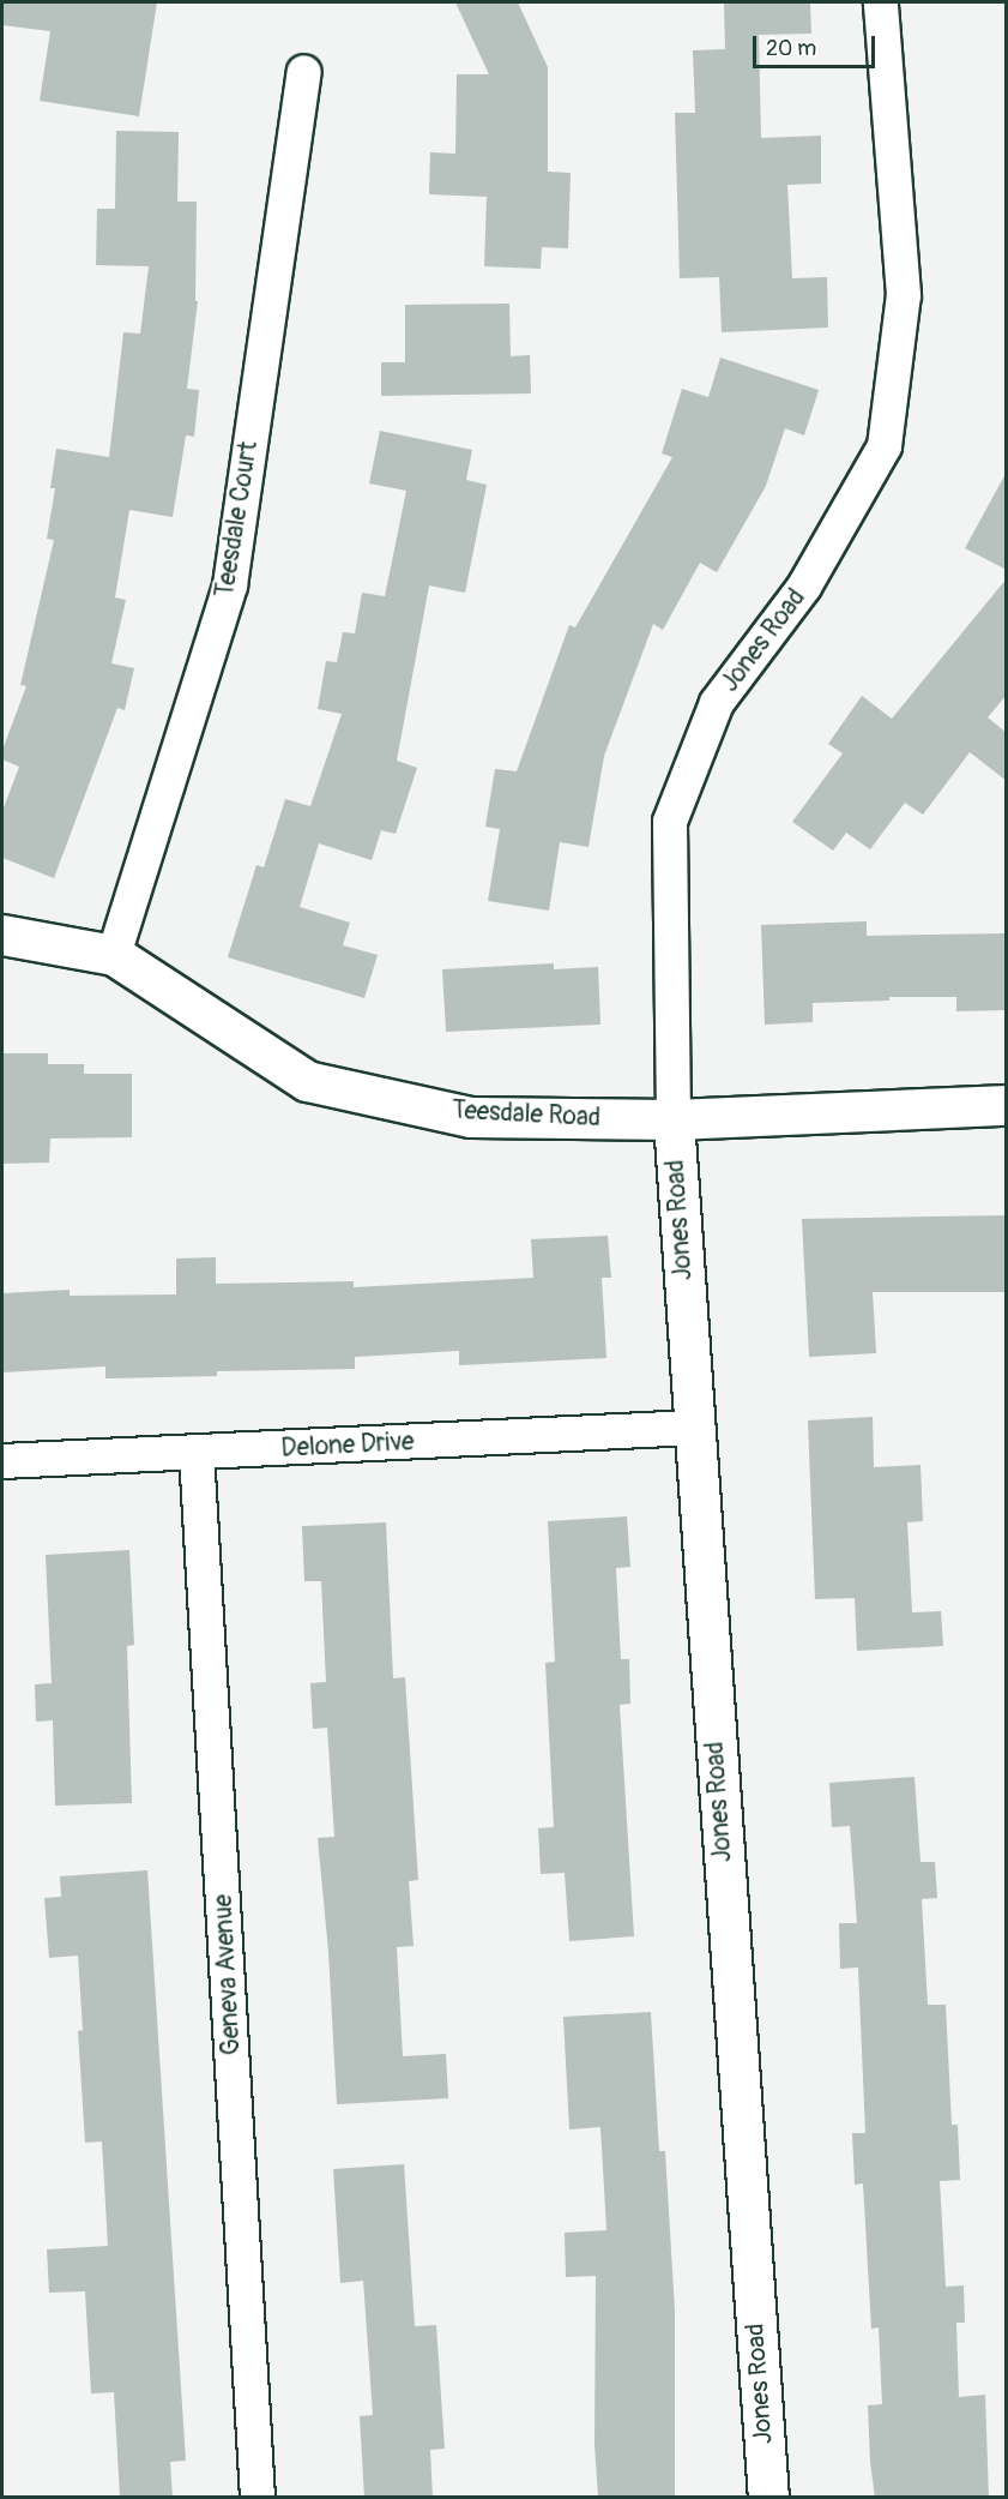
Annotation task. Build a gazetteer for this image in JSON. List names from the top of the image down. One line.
{"streets":{"street":["Teesdale Court","Jones Road","Teesdale Road","Delone Drive","Geneva Avenue"]},"crossings":[["Teesdale Court","Teesdale Road"],["Jones Road","Teesdale Road"],["Jones Road","Delone Drive"],["Delone Drive","Geneva Avenue"]],"scale_bar":"20 m"}
